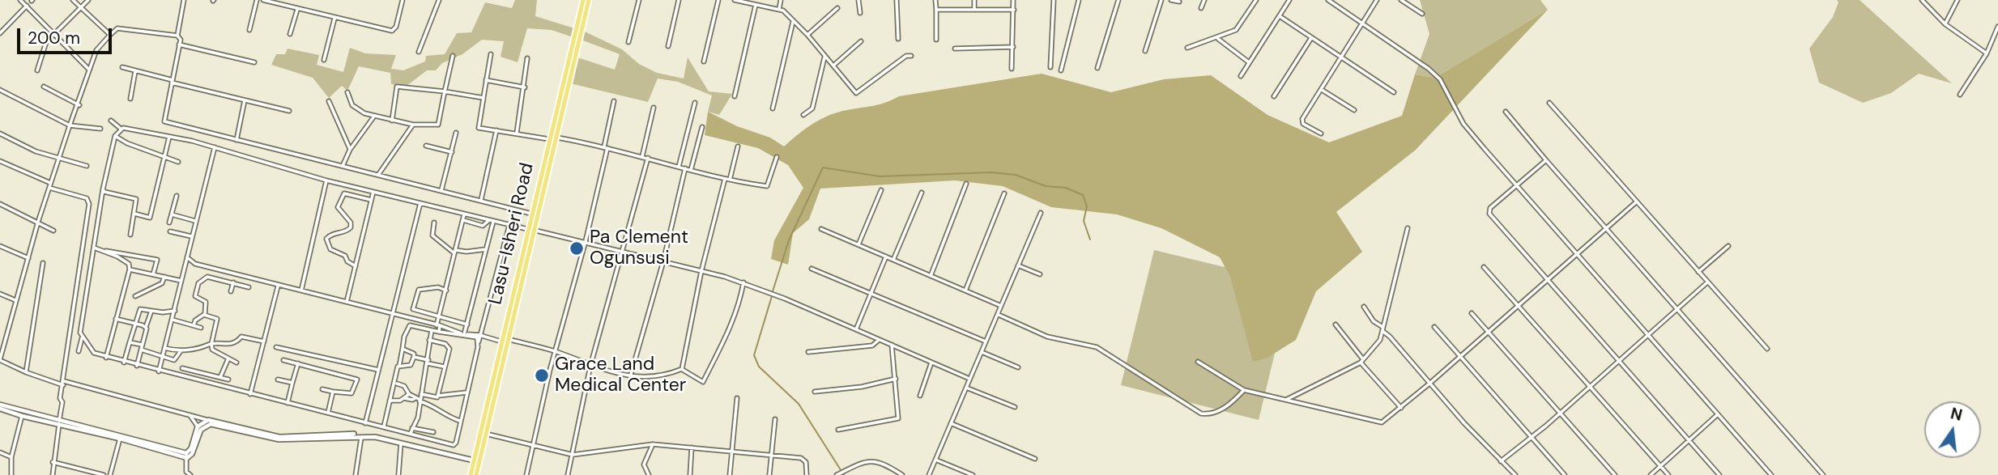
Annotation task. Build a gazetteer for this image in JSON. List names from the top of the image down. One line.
{"streets":{"main road":["Lasu-Isheri Road"]},"places":["Pa Clement Ogunsusi","Grace Land Medical Center"],"scale_bar":"200 m","north":"top"}
